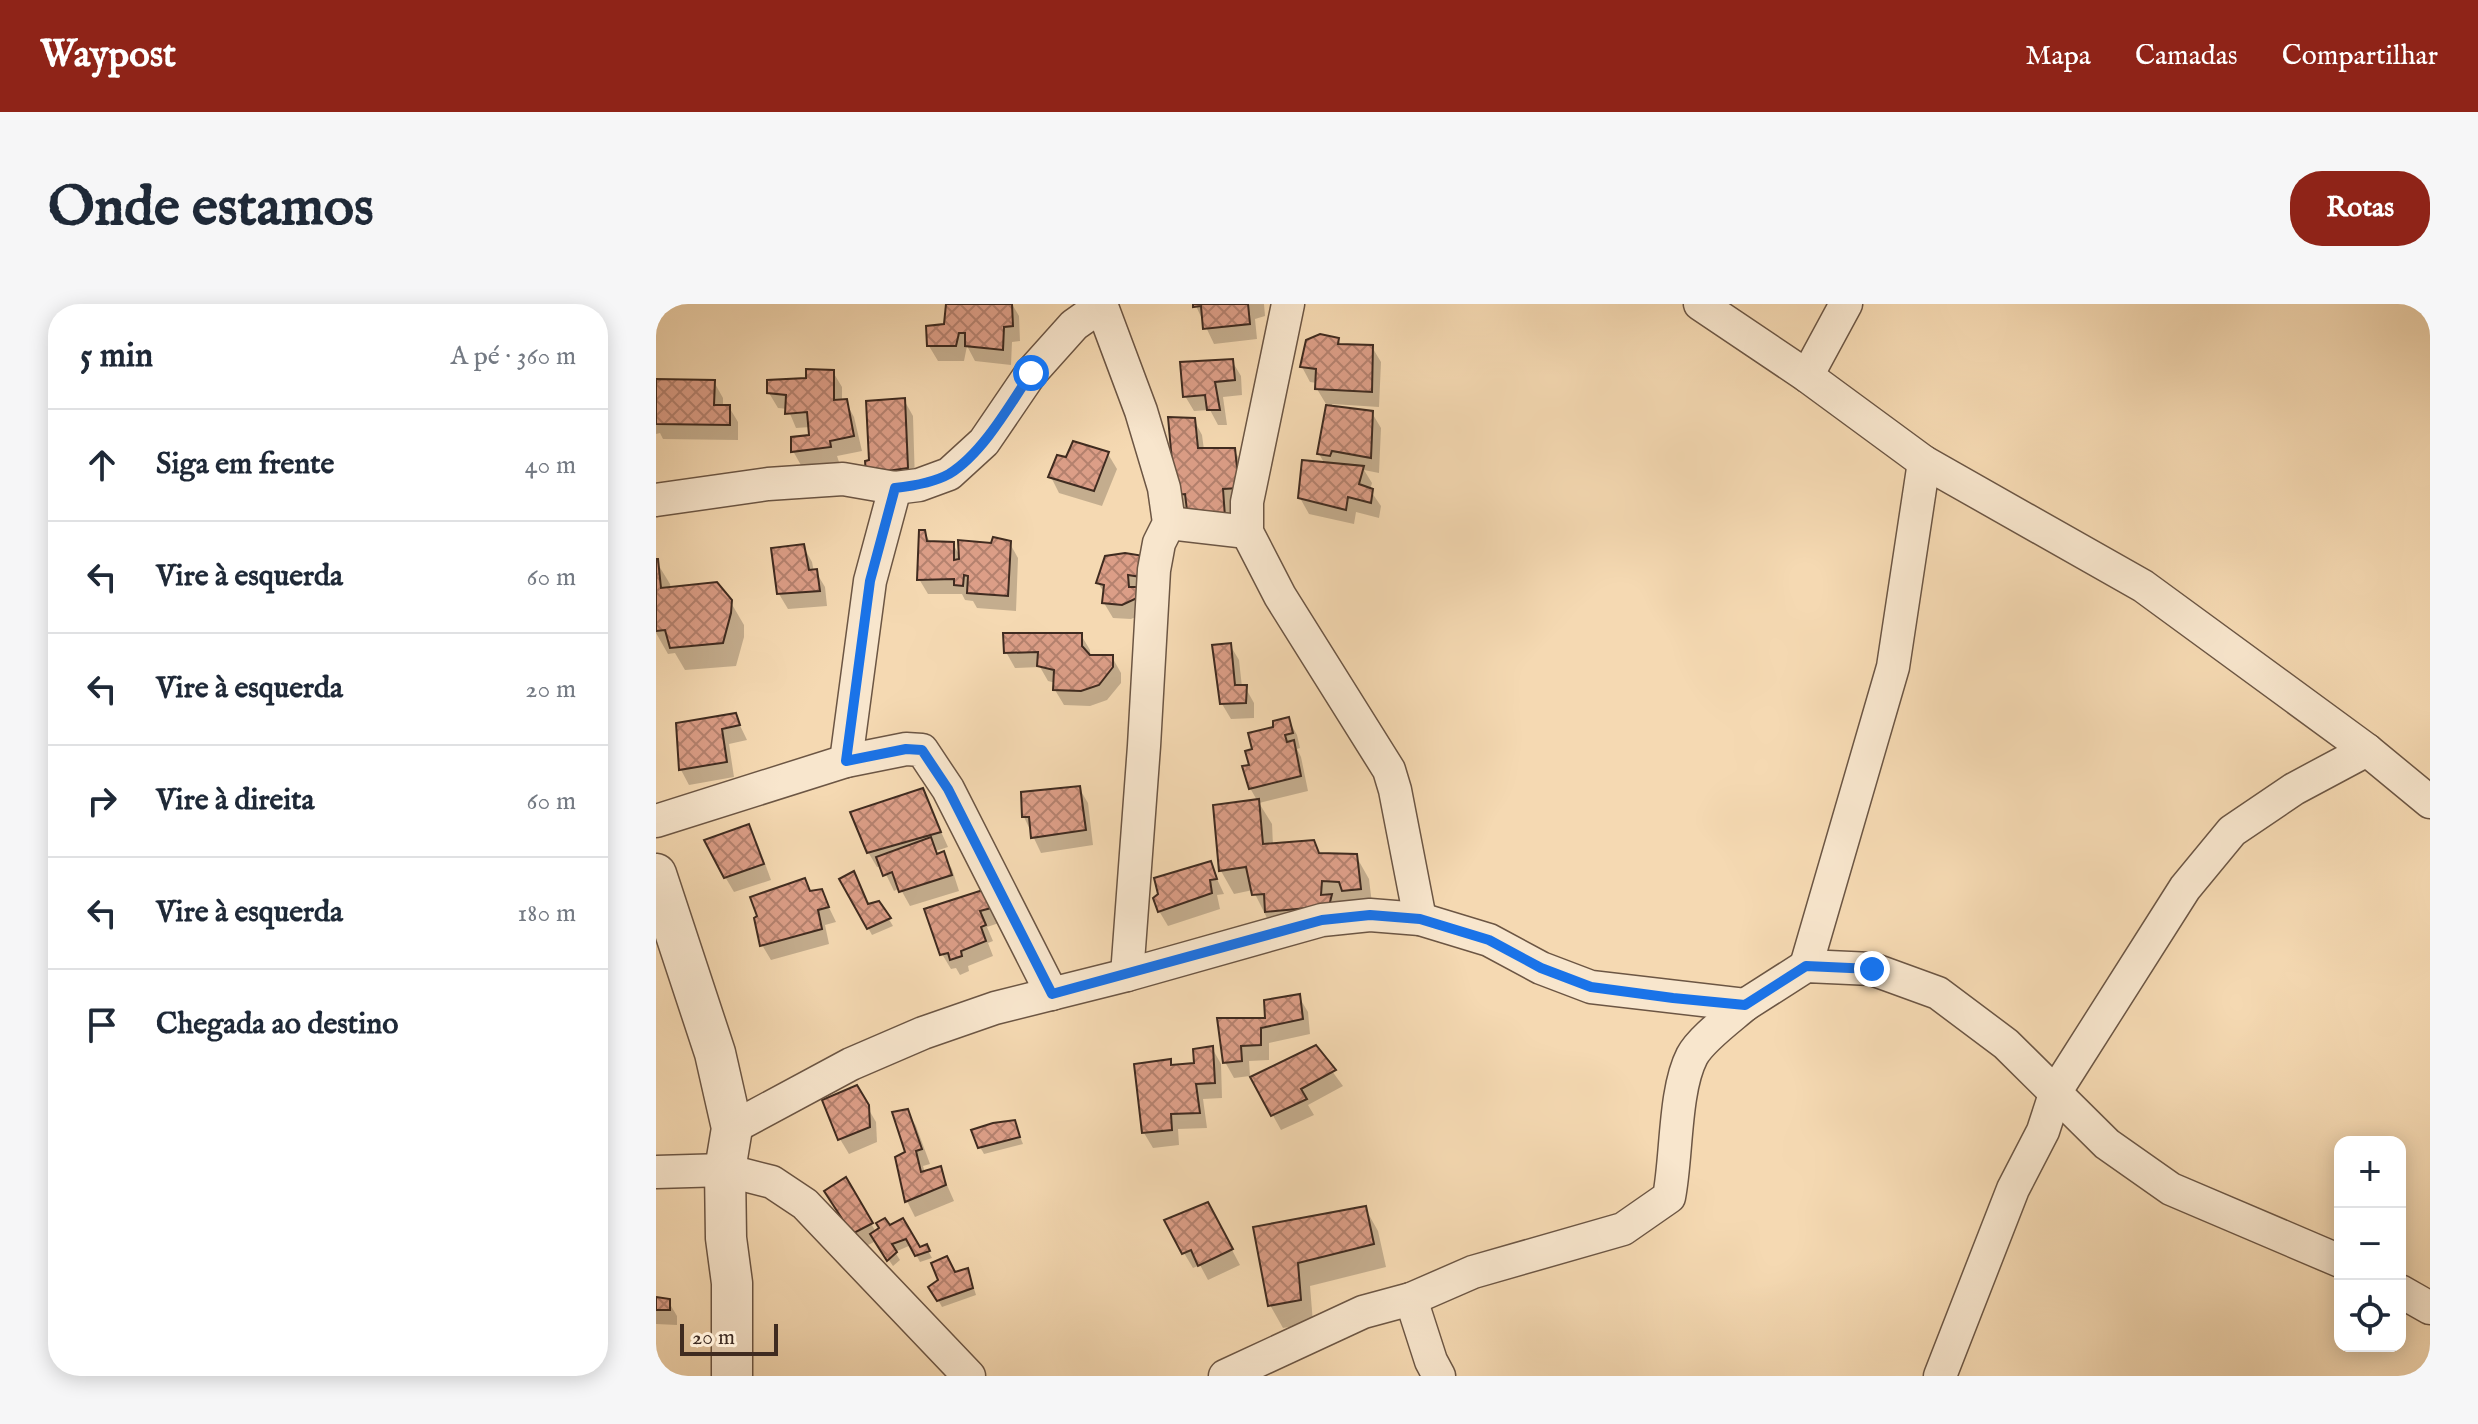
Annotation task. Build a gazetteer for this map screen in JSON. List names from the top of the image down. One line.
{"scale_bar":"20 m","page":{"header":"Waypost","nav":["Mapa","Camadas","Compartilhar"],"buttons":"Rotas","title":"Onde estamos","heading":["5 min","A pé · 360 m"],"list":[["Siga em frente","40 m"],["Vire à esquerda","60 m"],["Vire à esquerda","20 m"],["Vire à direita","60 m"],["Vire à esquerda","180 m"],"Chegada ao destino"],"map_buttons":["+","−"],"scale":"20 m"}}
